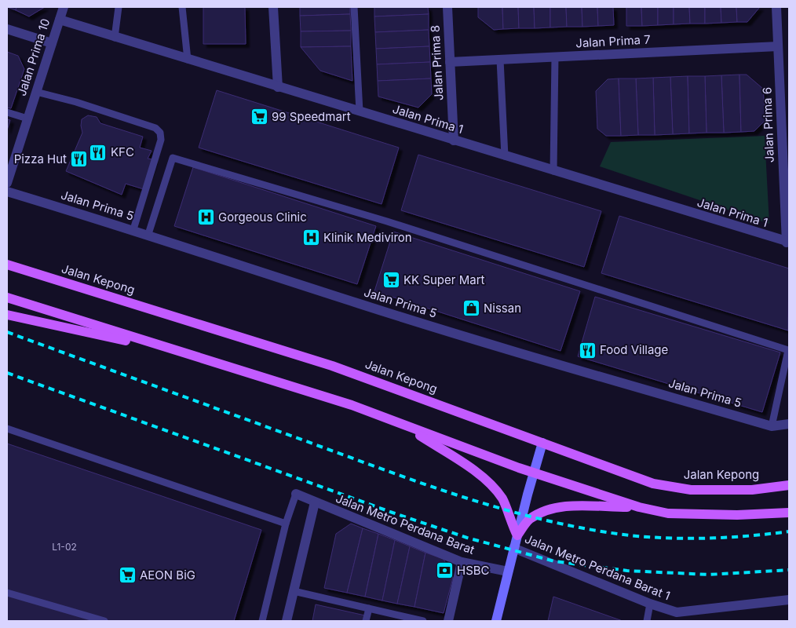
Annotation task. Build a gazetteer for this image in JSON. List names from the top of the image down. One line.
{"streets":{"main road":["Jalan Kepong"],"street":["Jalan Prima 7","Jalan Prima 10","Jalan Prima 8","Jalan Prima 1","Jalan Prima 6","Jalan Prima 5","Jalan Metro Perdana Barat","Jalan Metro Perdana Barat 1"]},"crossings":[["Jalan Prima 7","Jalan Prima 8"],["Jalan Prima 7","Jalan Prima 6"],["Jalan Prima 10","Jalan Prima 1"],["Jalan Prima 8","Jalan Prima 1"],["Jalan Prima 1","Jalan Prima 6"]],"places":{"supermarket":["99 Speedmart","KK Super Mart","AEON BiG"],"restaurant":["KFC","Pizza Hut","Food Village"],"hospital":["Gorgeous Clinic","Klinik Mediviron"],"shop":["Nissan"],"bank":["HSBC"]},"house_numbers":["L1-02"]}
